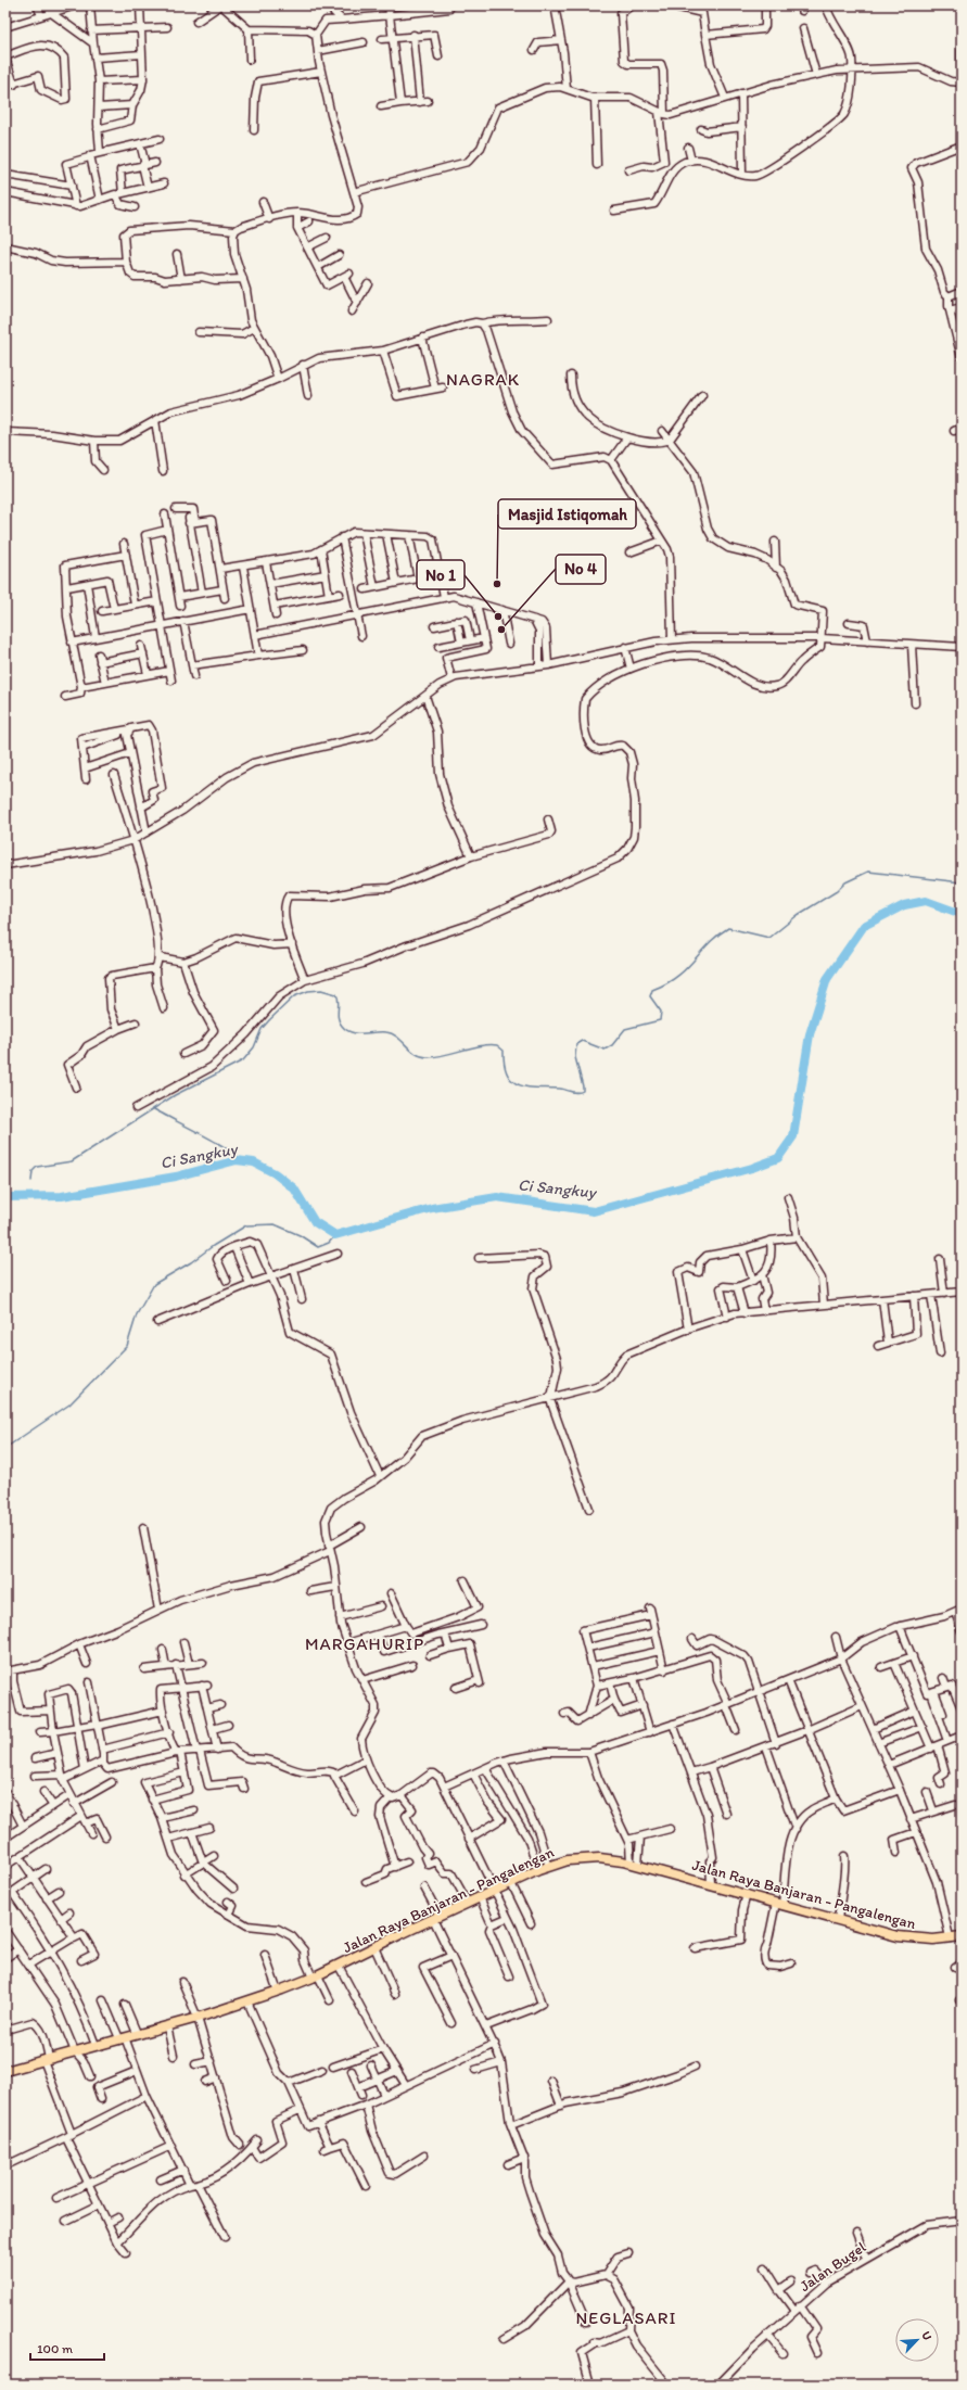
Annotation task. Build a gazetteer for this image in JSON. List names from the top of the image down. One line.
{"streets":{"main road":["Jalan Raya Banjaran - Pangalengan"],"street":["Jalan Bugel"]},"districts":["NAGRAK","MARGAHURIP","NEGLASARI"],"water":["Ci Sangkuy"],"places":["Masjid Istiqomah","No 1","No 4"],"scale_bar":"100 m","north":"top right"}
